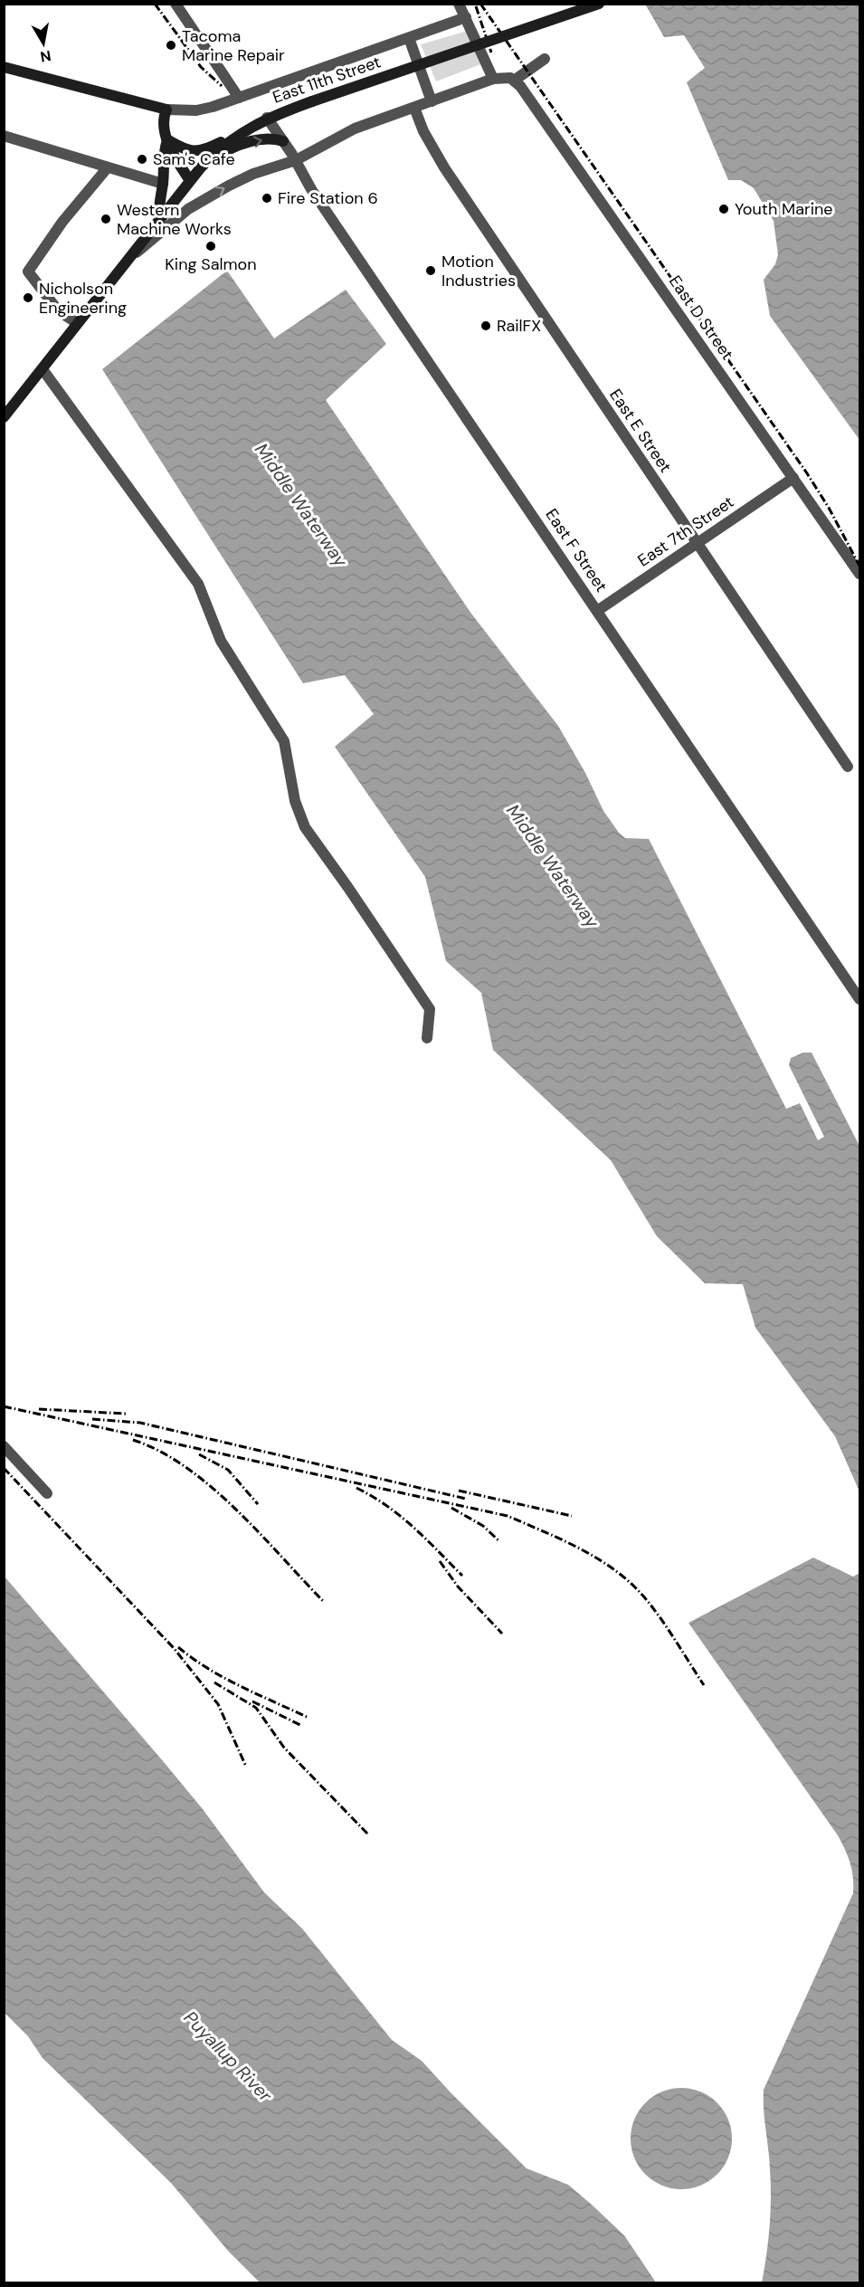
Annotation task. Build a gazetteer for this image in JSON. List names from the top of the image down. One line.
{"streets":{"street":["East 11th Street","East D Street","East E Street","East 7th Street","East F Street"]},"crossings":[["East 11th Street","East D Street"],["East 11th Street","East E Street"],["East 11th Street","East F Street"],["East D Street","East 7th Street"],["East E Street","East 7th Street"],["East 7th Street","East F Street"]],"water":["Middle Waterway","Puyallup River"],"places":["Tacoma Marine Repair","Sam's Cafe","Fire Station 6","Youth Marine","Western Machine Works","King Salmon","Motion Industries","Nicholson Engineering","RailFX"],"north":"bottom"}
